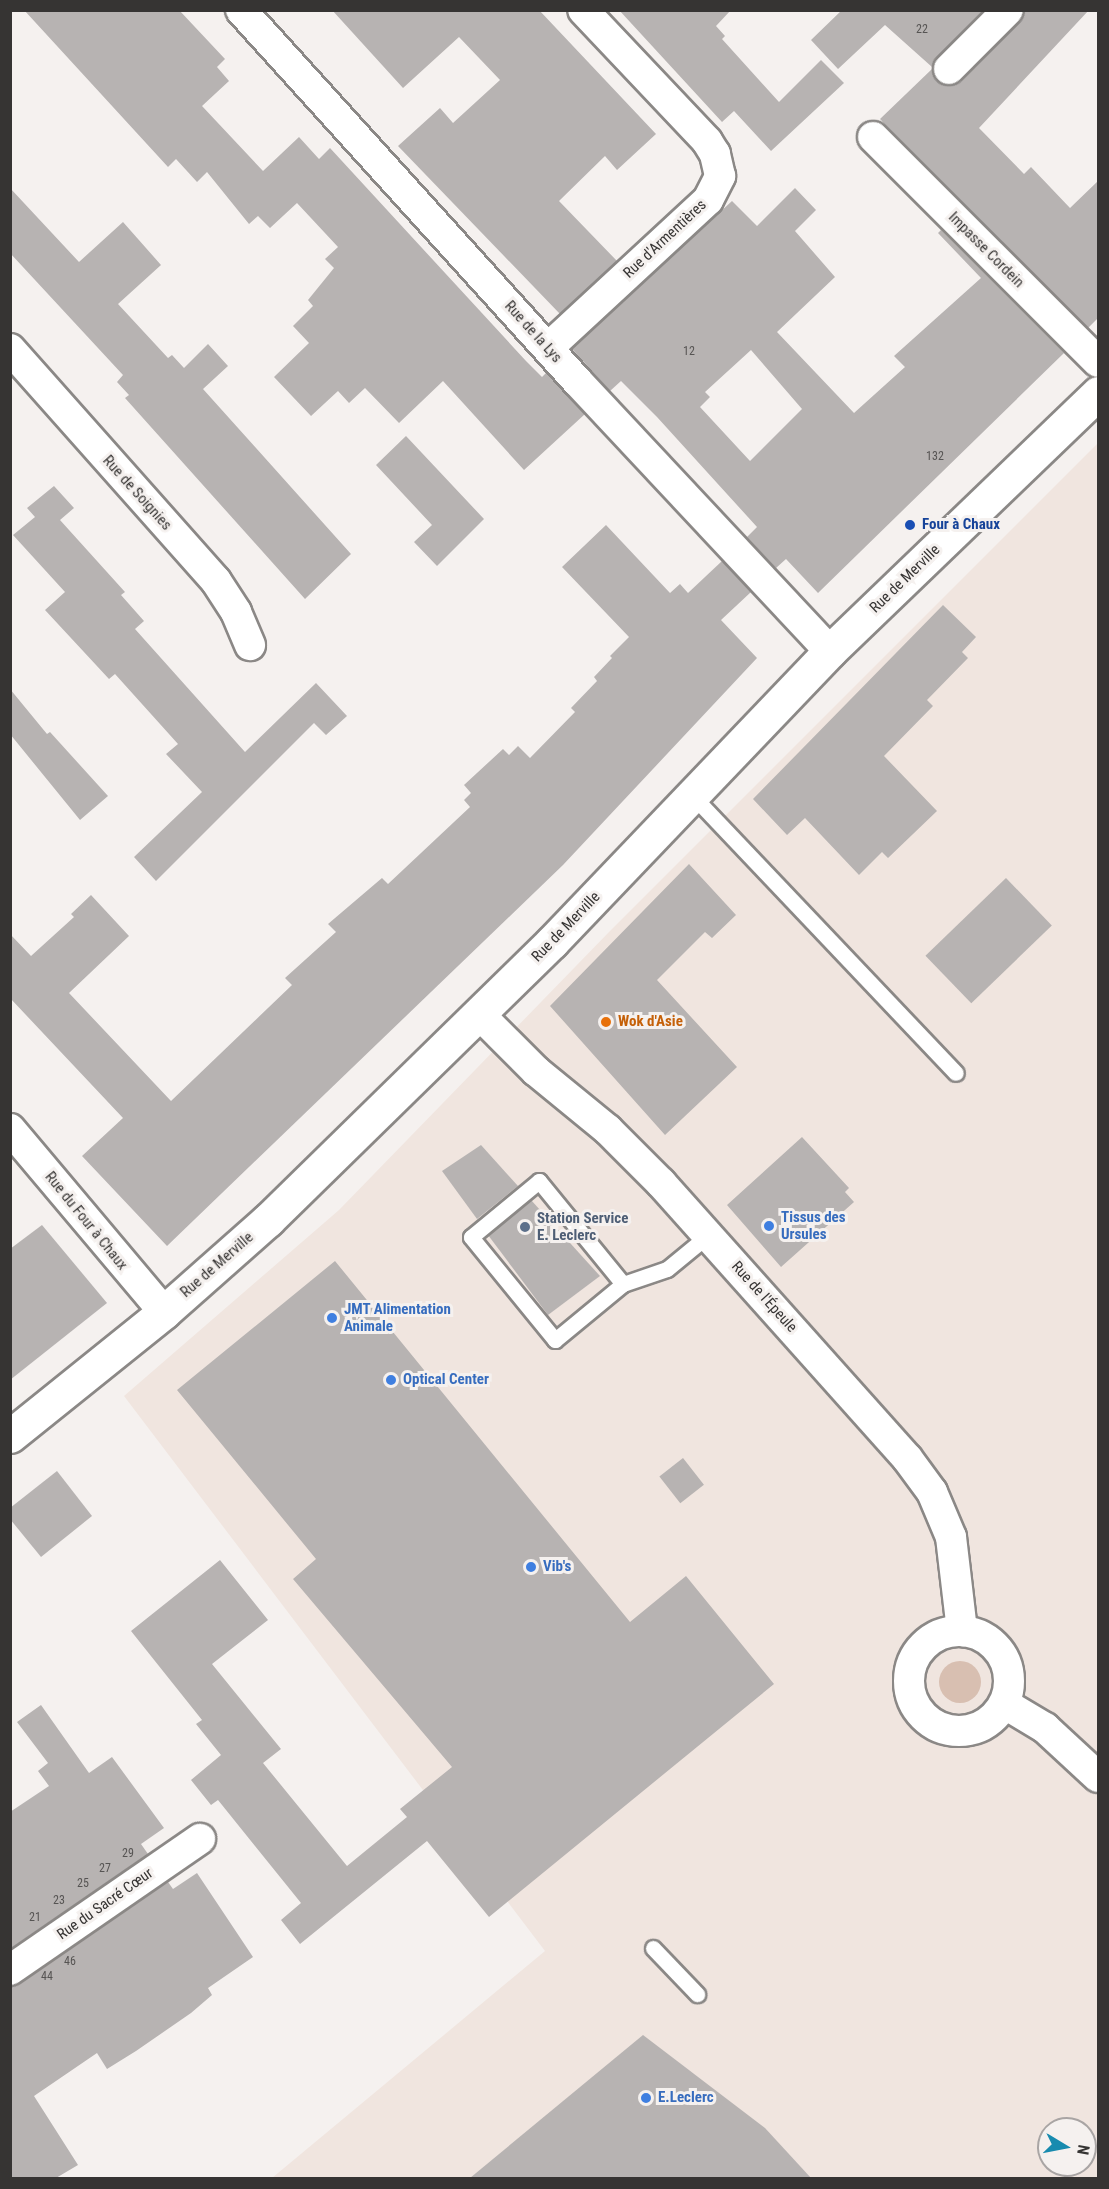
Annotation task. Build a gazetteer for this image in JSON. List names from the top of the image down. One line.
{"streets":{"street":["Rue d'Armentières","Impasse Cordein","Rue de la Lys","Rue de Soignies","Rue de Merville","Rue du Four à Chaux","Rue de l'Épeule","Rue du Sacré Cœur"]},"crossings":[["Rue d'Armentières","Rue de la Lys"],["Rue de la Lys","Rue de Merville"],["Rue de Merville","Rue du Four à Chaux"],["Rue de Merville","Rue de l'Épeule"]],"places":["Four à Chaux","Wok d'Asie","Tissus des Ursules","Station Service E. Leclerc","JMT Alimentation Animale","Optical Center","Vib's","E.Leclerc"],"house_numbers":["22","12","132","29","27","25","23","21","46","44"],"north":"right"}
